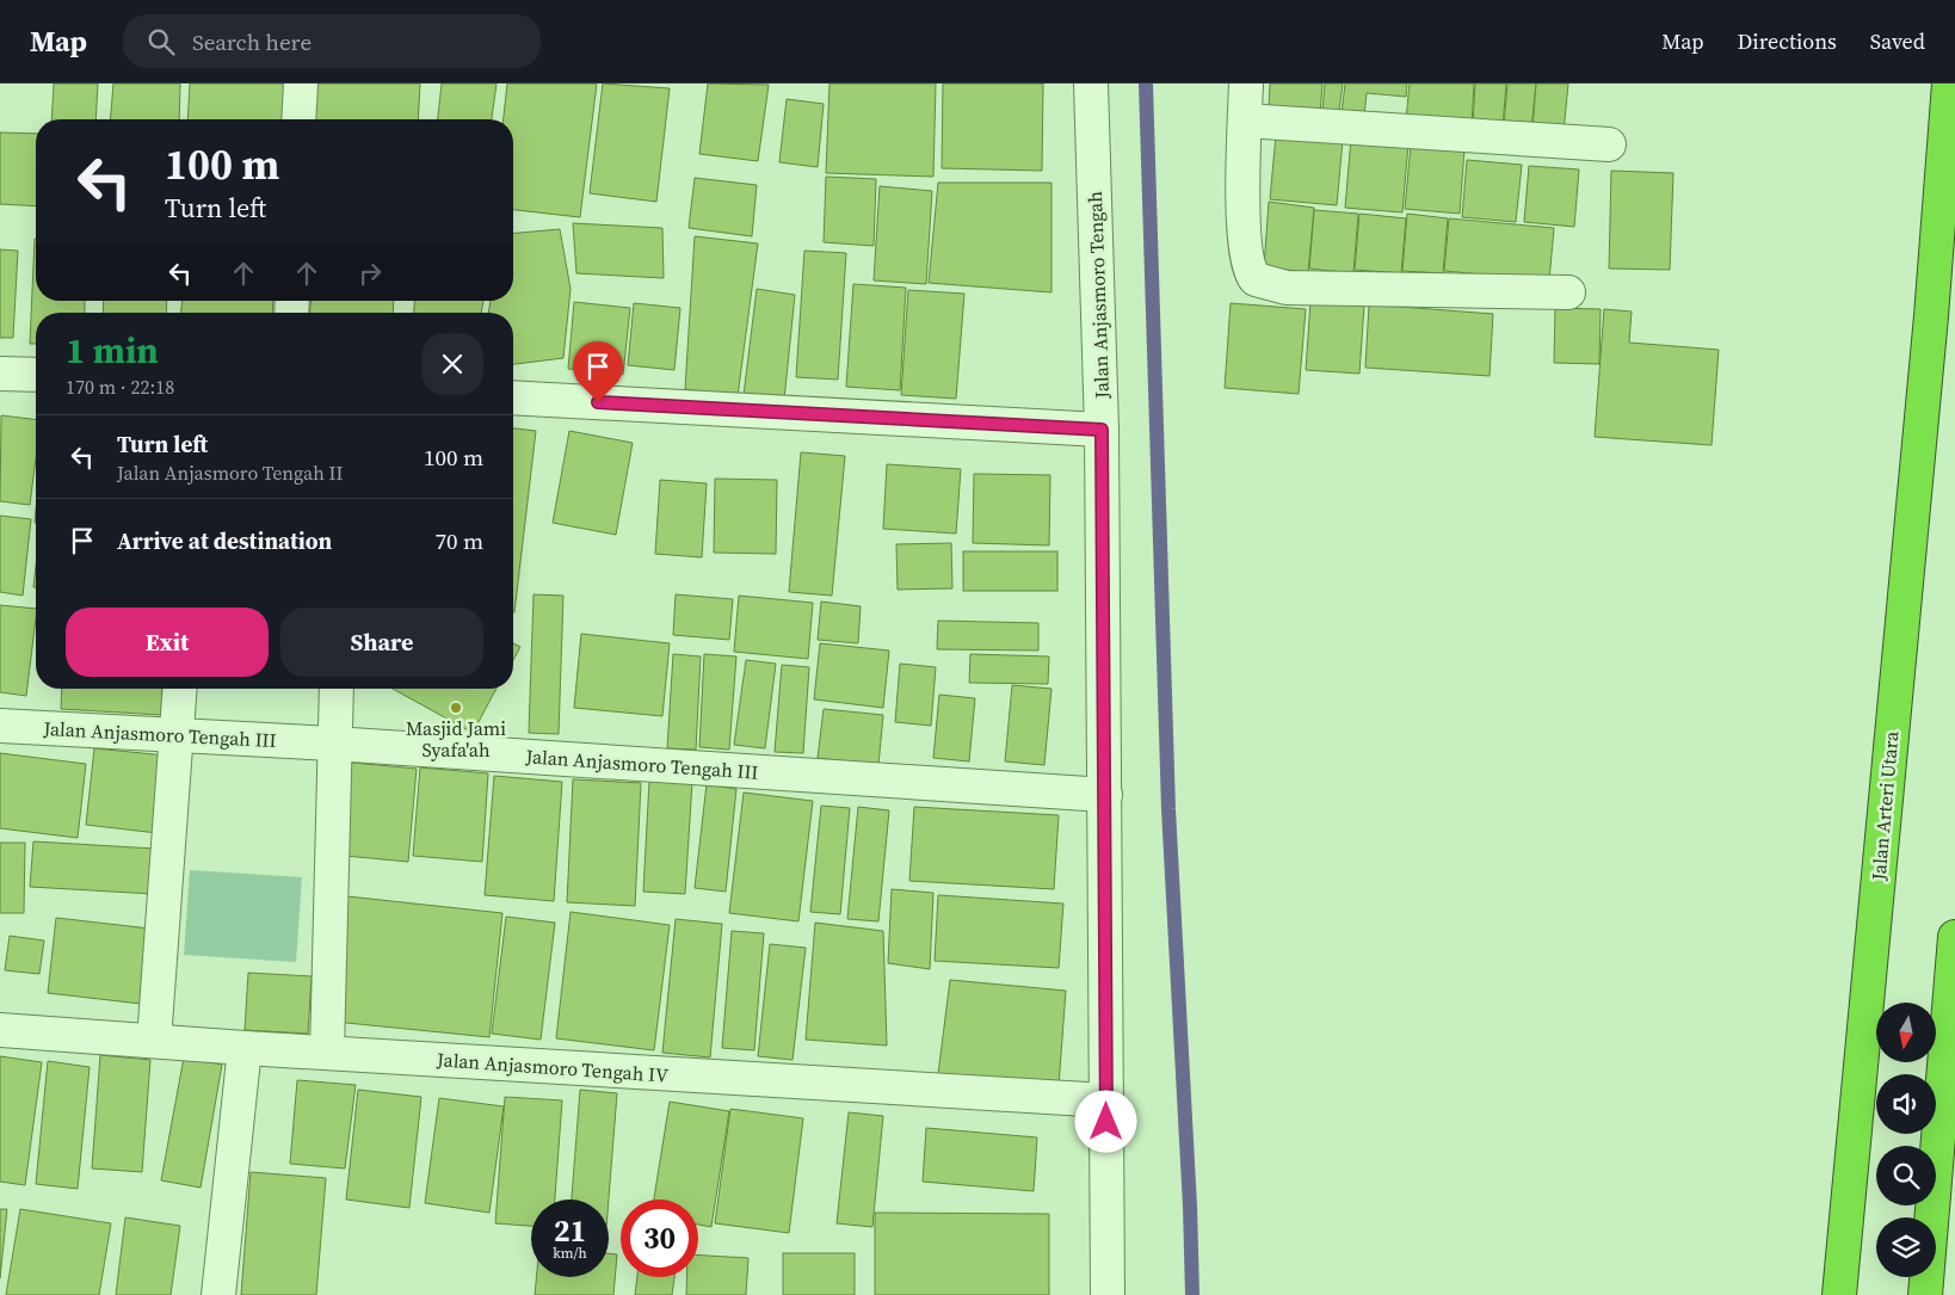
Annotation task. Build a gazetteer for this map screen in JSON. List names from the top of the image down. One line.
{"streets":{"highway":["Jalan Arteri Utara"],"street":["Jalan Anjasmoro Tengah","Jalan Anjasmoro Tengah III","Jalan Anjasmoro Tengah IV"]},"crossings":[["Jalan Anjasmoro Tengah","Jalan Anjasmoro Tengah III"],["Jalan Anjasmoro Tengah","Jalan Anjasmoro Tengah IV"]],"places":["Masjid Jami Syafa'ah"],"north":"bottom","page":{"header":"Map","search":"Search here","nav":["Map","Directions","Saved"],"turn":["100 m","Turn left"],"heading":["1 min","170 m · 22:18"],"list":[{"name":"Turn left","note":"Jalan Anjasmoro Tengah II","value":"100 m"},{"name":"Arrive at destination","value":"70 m"}],"buttons":["Exit","Share"],"speed":"21 km/h","limit":"30"}}
